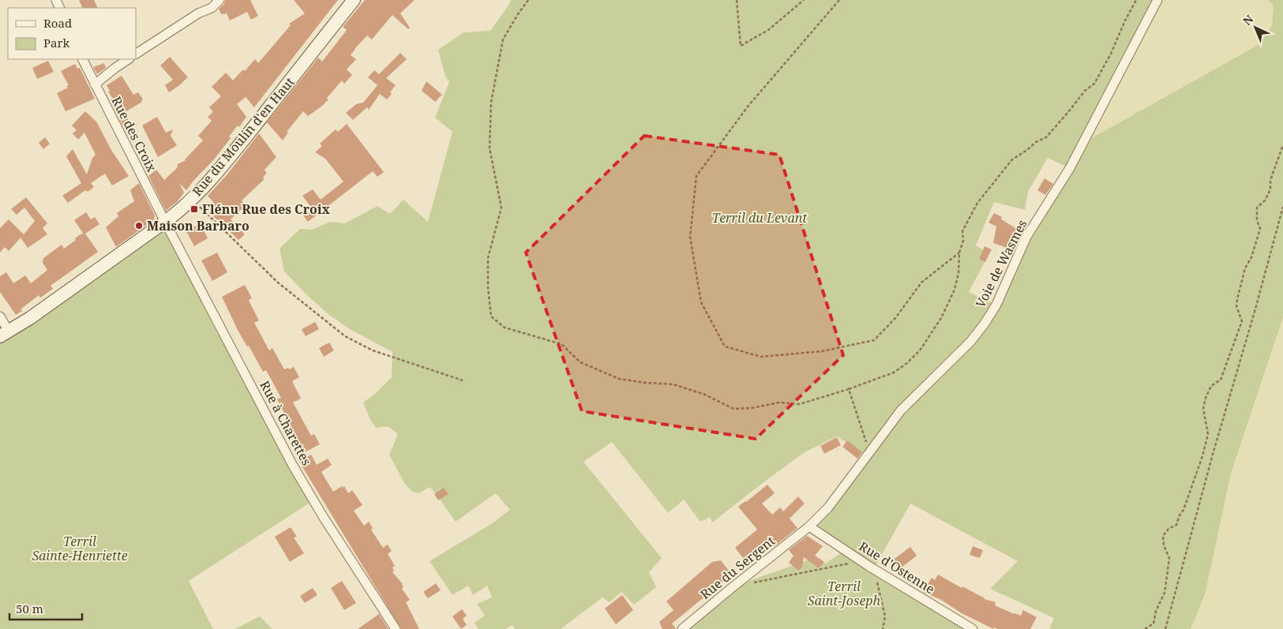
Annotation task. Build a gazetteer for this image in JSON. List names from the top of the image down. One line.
{"streets":{"street":["Rue des Croix","Rue du Moulin d'en Haut","Voie de Wasmes","Rue à Charettes","Rue du Sergent","Rue d'Ostenne"]},"crossings":[["Rue des Croix","Rue du Moulin d'en Haut"],["Rue des Croix","Rue à Charettes"],["Rue du Moulin d'en Haut","Rue à Charettes"],["Voie de Wasmes","Rue du Sergent"],["Voie de Wasmes","Rue d'Ostenne"],["Rue du Sergent","Rue d'Ostenne"]],"parks":["Terril du Levant","Terril Sainte-Henriette","Terril Saint-Joseph"],"places":{"transit":["Flénu Rue des Croix"],"other":["Maison Barbaro"]},"legend":["Road","Park"],"scale_bar":"50 m","north":"top left"}
